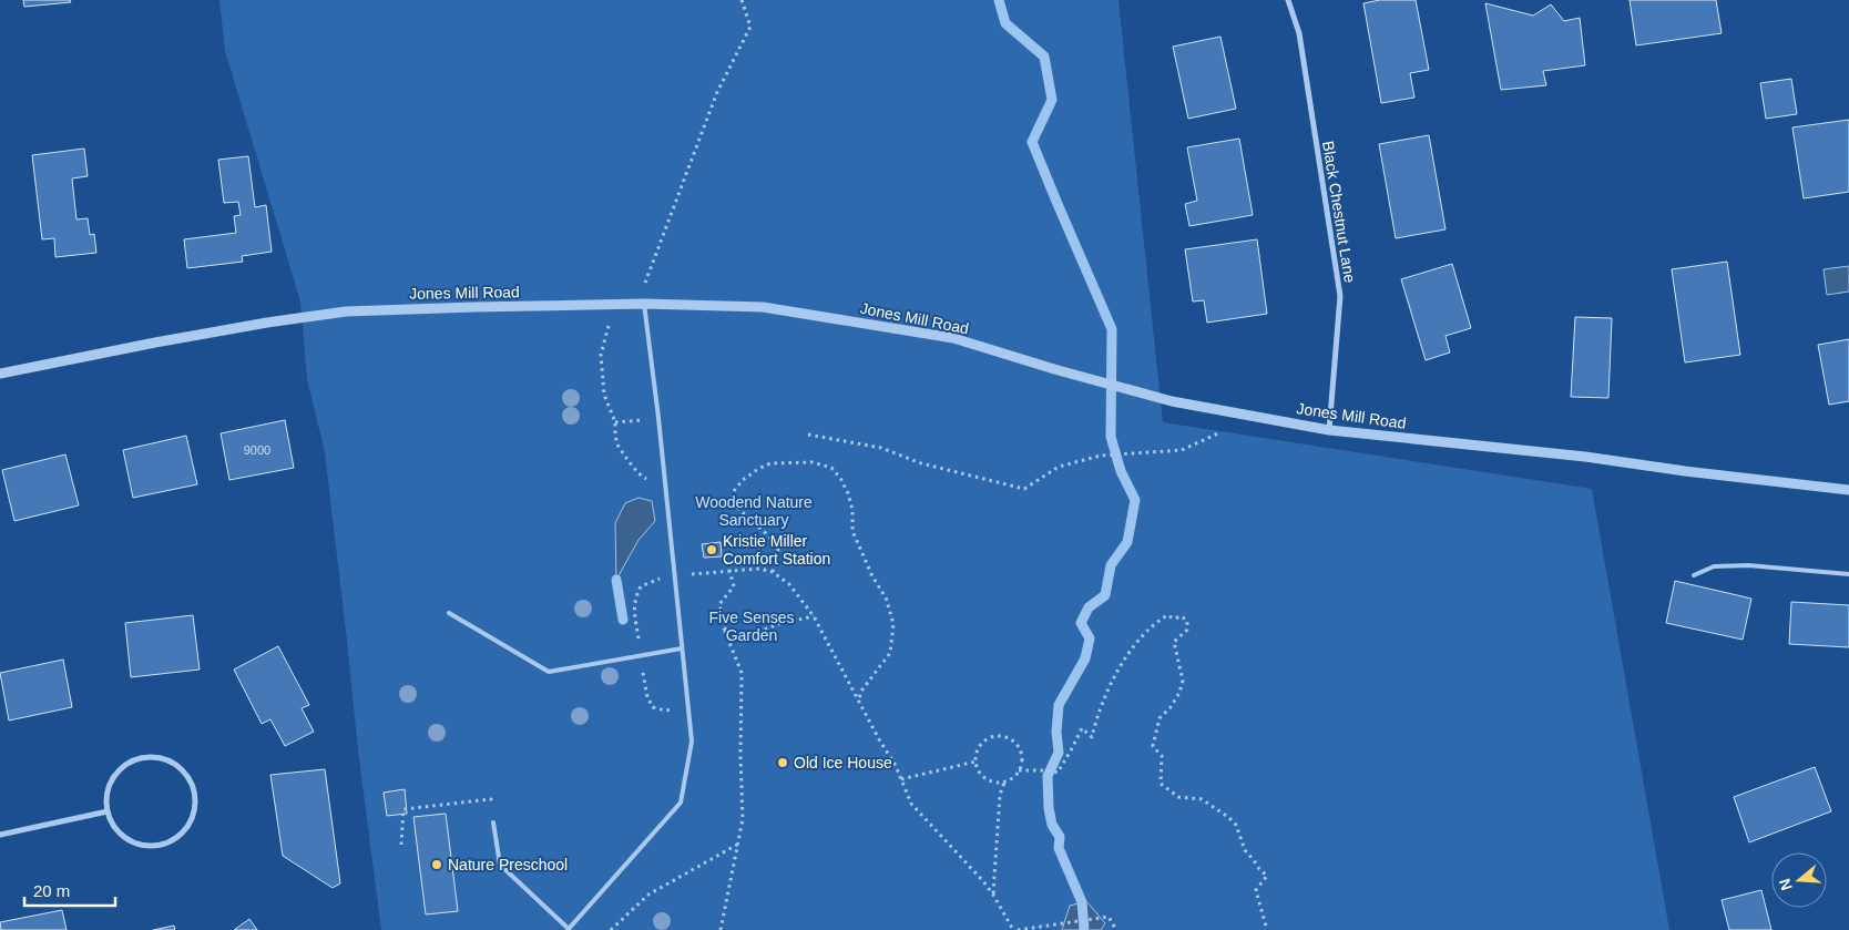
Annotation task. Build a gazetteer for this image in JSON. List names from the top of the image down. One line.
{"streets":{"street":["Black Chestnut Lane","Jones Mill Road"]},"crossings":[["Black Chestnut Lane","Jones Mill Road"]],"parks":["Woodend Nature Sanctuary","Five Senses Garden"],"places":["Kristie Miller Comfort Station","Old Ice House","Nature Preschool"],"house_numbers":["9000"],"scale_bar":"20 m","north":"left"}
